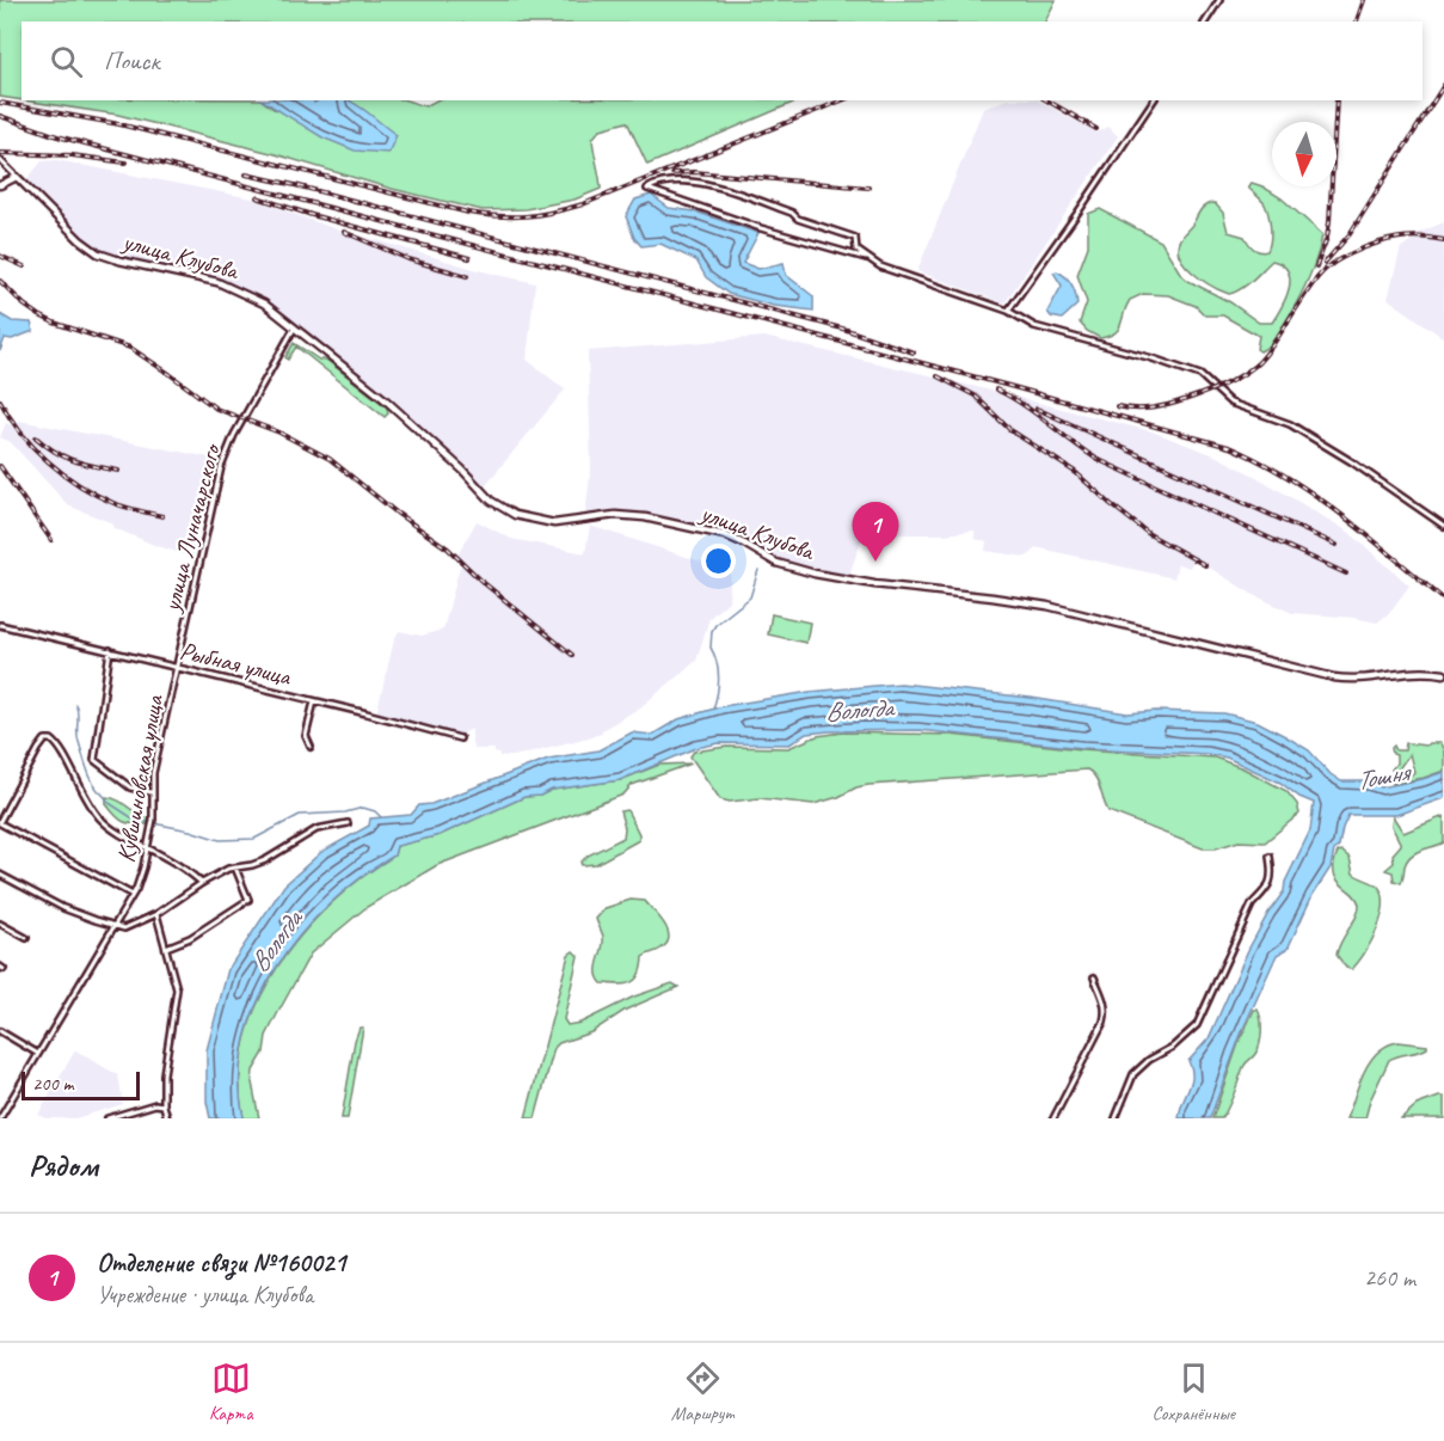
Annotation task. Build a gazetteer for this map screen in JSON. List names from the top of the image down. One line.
{"streets":{"main road":["улица Клубова"],"street":["улица Луначарского","Рыбная улица","Кувшиновская улица"]},"crossings":[["улица Клубова","улица Луначарского"],["улица Луначарского","Рыбная улица"],["улица Луначарского","Кувшиновская улица"],["Рыбная улица","Кувшиновская улица"]],"water":["Вологда","Тошня"],"scale_bar":"200 m","north":"bottom","page":{"search":"Поиск","pins":"1","scale":"200 m","heading":"Рядом","list":[{"mark":"1","name":"Отделение связи №160021","note":"Учреждение · улица Клубова","value":"260 m"}],"nav":["Карта","Маршрут","Сохранённые"]}}
